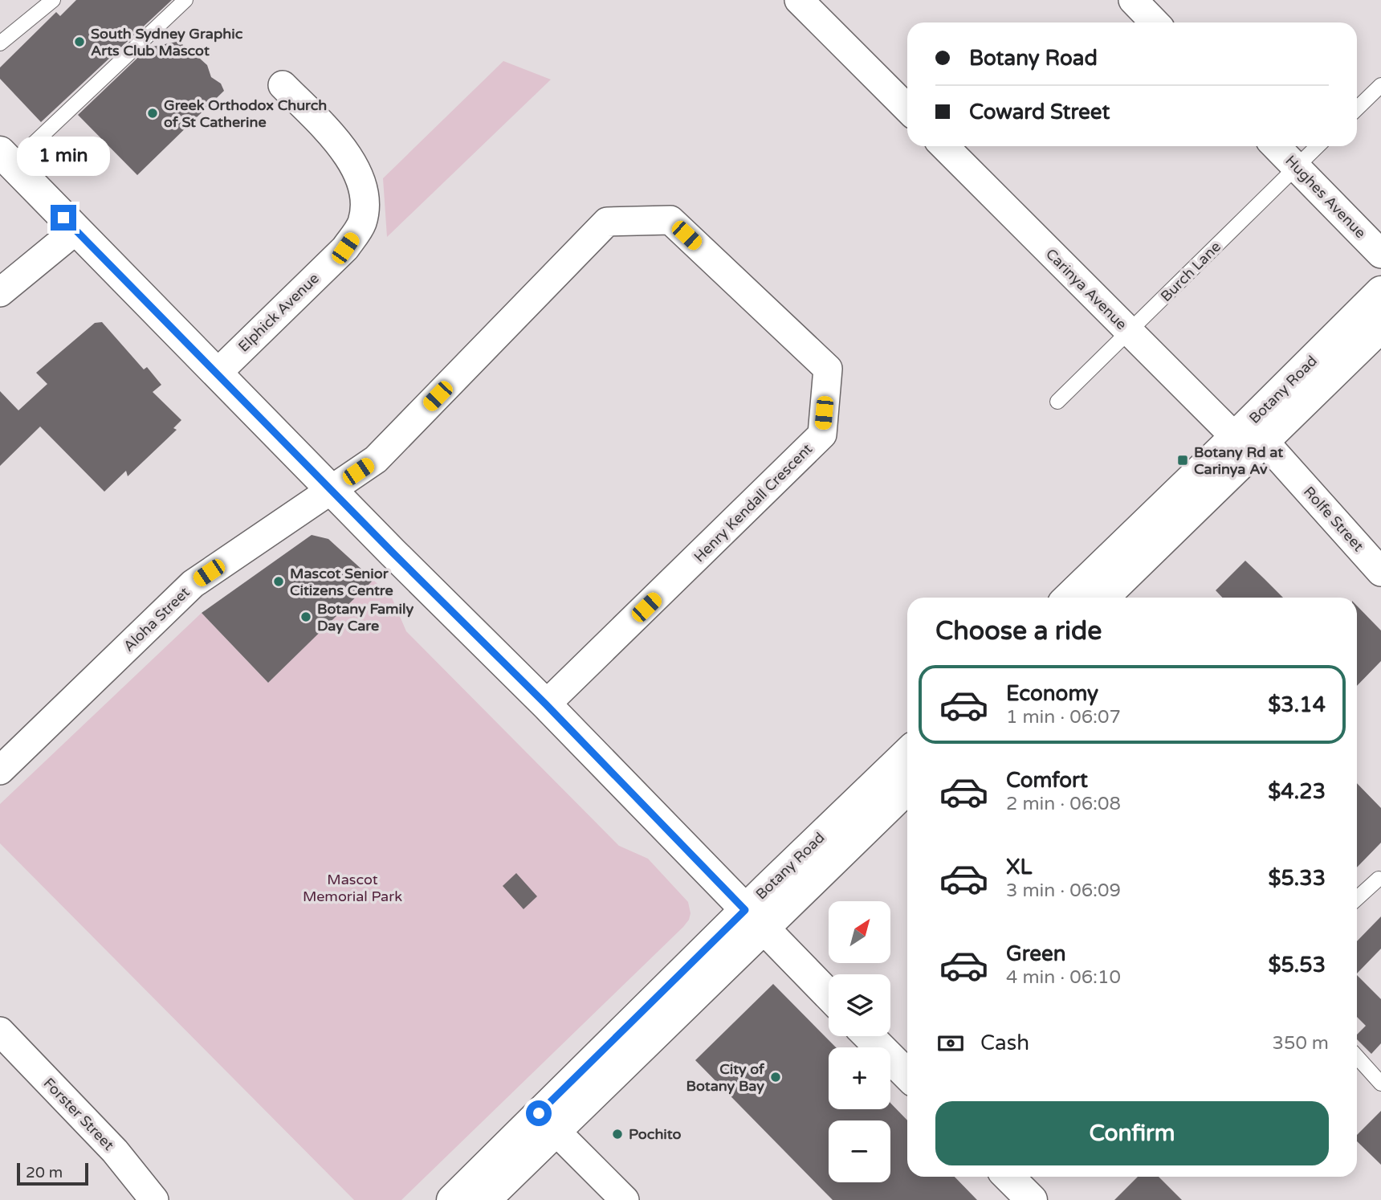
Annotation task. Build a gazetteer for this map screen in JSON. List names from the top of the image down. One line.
{"streets":{"main road":["Botany Road"],"street":["Hughes Avenue","Carinya Avenue","Elphick Avenue","Henry Kendall Crescent","Rolfe Street","Aloha Street","Forster Street"],"lane":["Burch Lane"]},"crossings":[["Hughes Avenue","Burch Lane"],["Burch Lane","Carinya Avenue"],["Carinya Avenue","Botany Road"],["Carinya Avenue","Rolfe Street"],["Botany Road","Rolfe Street"],["Henry Kendall Crescent","Aloha Street"]],"parks":["Mascot Memorial Park"],"places":{"other":["South Sydney Graphic Arts Club Mascot","Greek Orthodox Church of St Catherine","Mascot Senior Citizens Centre","Botany Family Day Care","City of Botany Bay","Pochito"],"transit":["Botany Rd at Carinya Av"]},"scale_bar":"20 m","north":"top right","page":{"banner":["Botany Road","Coward Street"],"bubble":"1 min","heading":"Choose a ride","list":[{"name":"Economy","note":"1 min · 06:07","value":"$3.14"},{"name":"Comfort","note":"2 min · 06:08","value":"$4.23"},{"name":"XL","note":"3 min · 06:09","value":"$5.33"},{"name":"Green","note":"4 min · 06:10","value":"$5.53"}],"map_buttons":["+","−"],"pay":["Cash","350 m"],"buttons":"Confirm","scale":"20 m"}}
